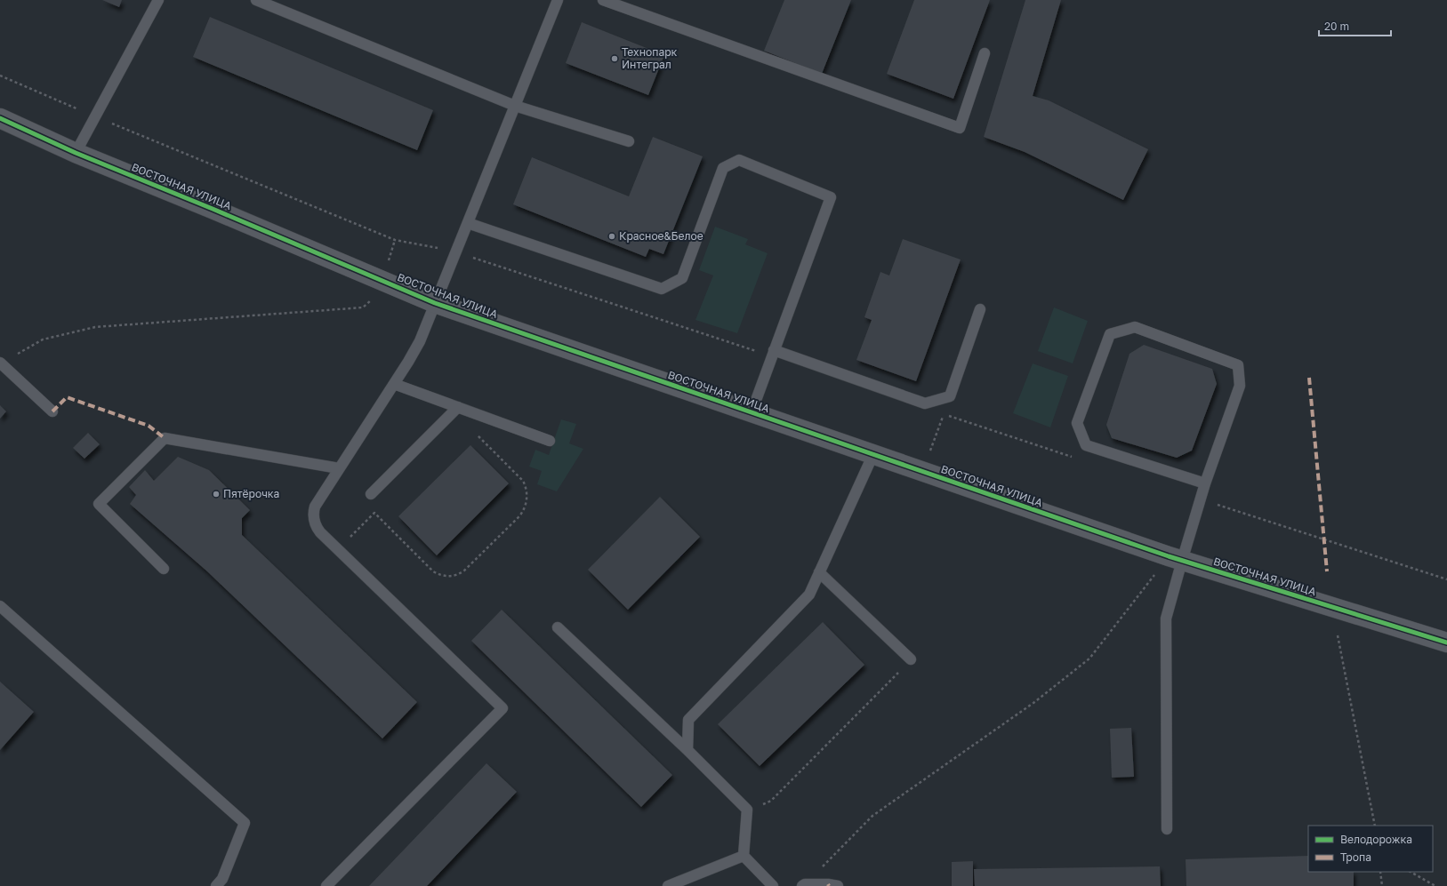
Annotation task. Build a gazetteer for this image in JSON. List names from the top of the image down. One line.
{"streets":{"street":["ВОСТОЧНАЯ УЛИЦА"]},"places":["Технопарк Интеграл","Красное&Белое","Пятёрочка"],"legend":["Велодорожка","Тропа"],"scale_bar":"20 m"}
